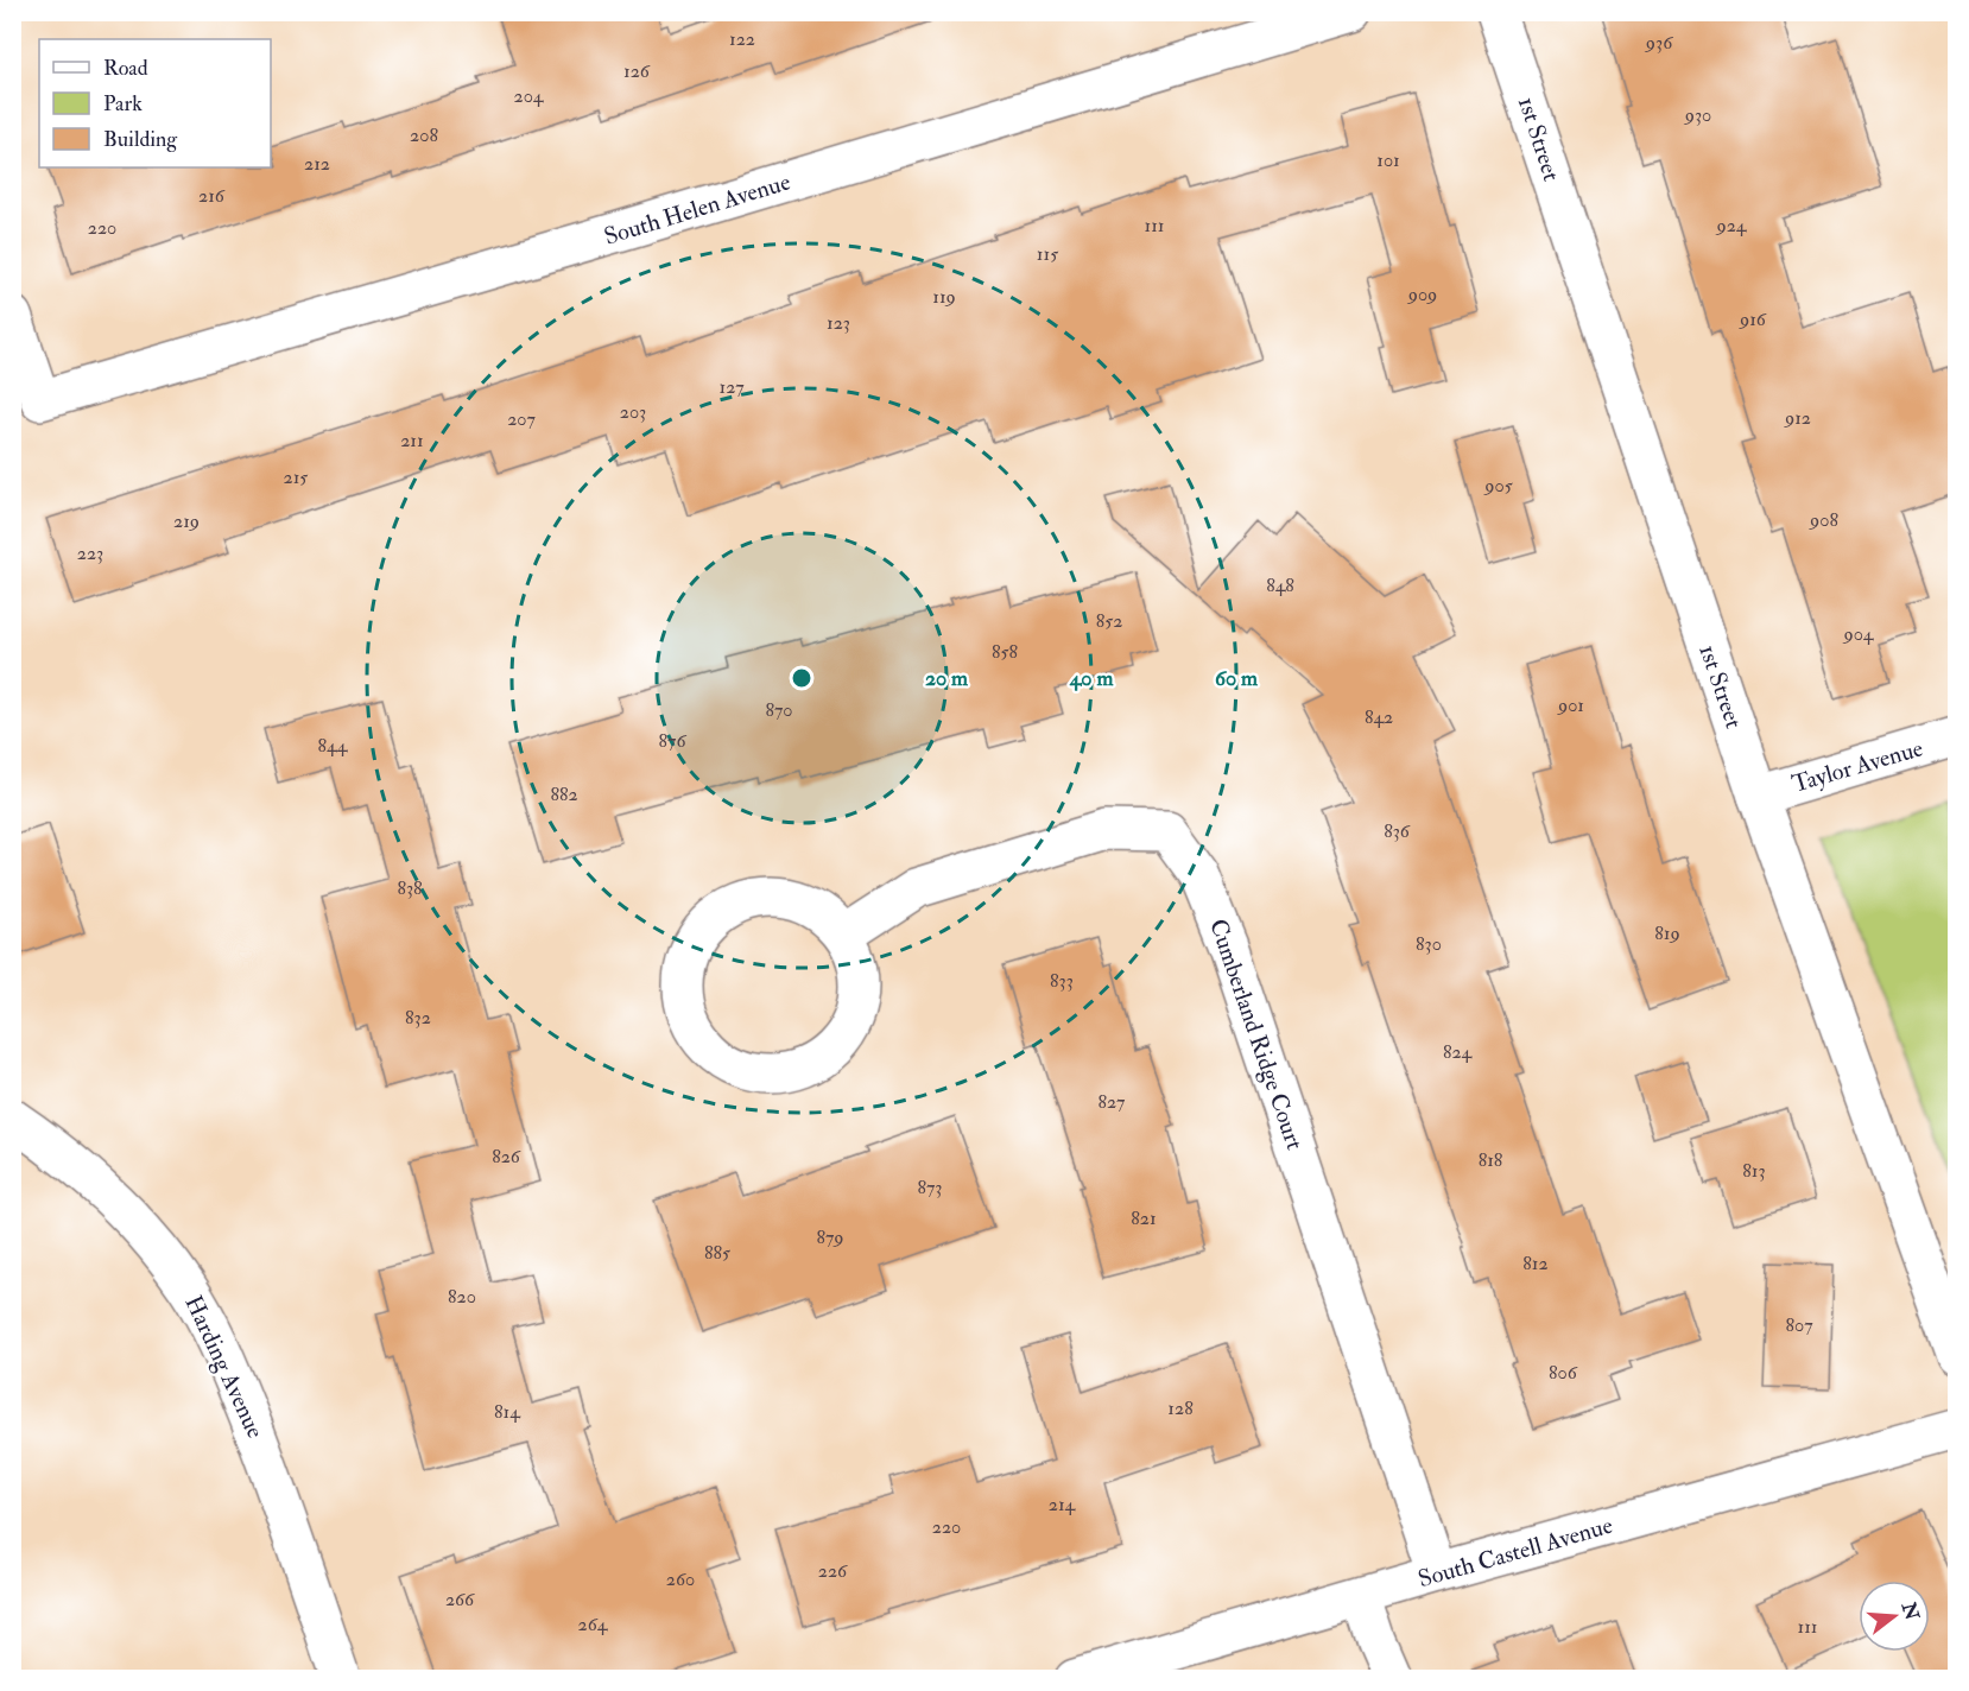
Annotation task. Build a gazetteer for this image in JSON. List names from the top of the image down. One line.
{"streets":{"street":["1st Street","South Helen Avenue","Taylor Avenue","Cumberland Ridge Court","Harding Avenue","South Castell Avenue"]},"crossings":[["1st Street","Taylor Avenue"],["Cumberland Ridge Court","South Castell Avenue"]],"house_numbers":["122","936","126","204","930","208","101","212","216","111","924","220","115","909","119","916","123","127","203","912","207","211","215","905","908","219","223","848","852","904","858","901","870","842","876","844","882","836","838","819","830","833","832","824","827","826","818","813","873","821","879","885","812","820","807","806","128","814","214","220","226","260","266","264","111"],"legend":["Road","Park","Building"],"north":"right","rings":["20 m","40 m","60 m"]}
